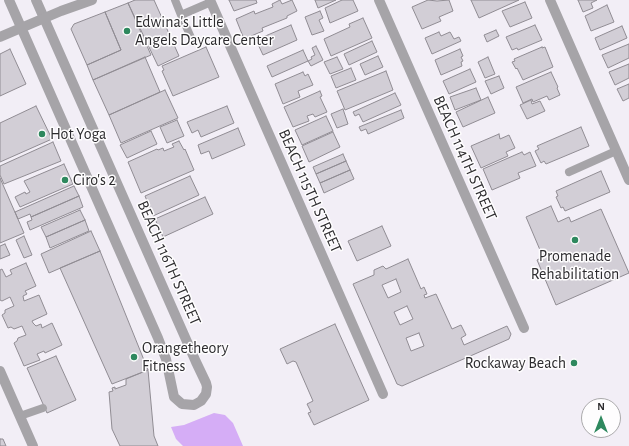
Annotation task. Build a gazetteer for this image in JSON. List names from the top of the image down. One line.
{"streets":{"street":["BEACH 114TH STREET","BEACH 115TH STREET","BEACH 116TH STREET"]},"places":["Edwina's Little Angels Daycare Center","Hot Yoga","Ciro's 2","Promenade Rehabilitation","Orangetheory Fitness","Rockaway Beach"],"north":"top"}
